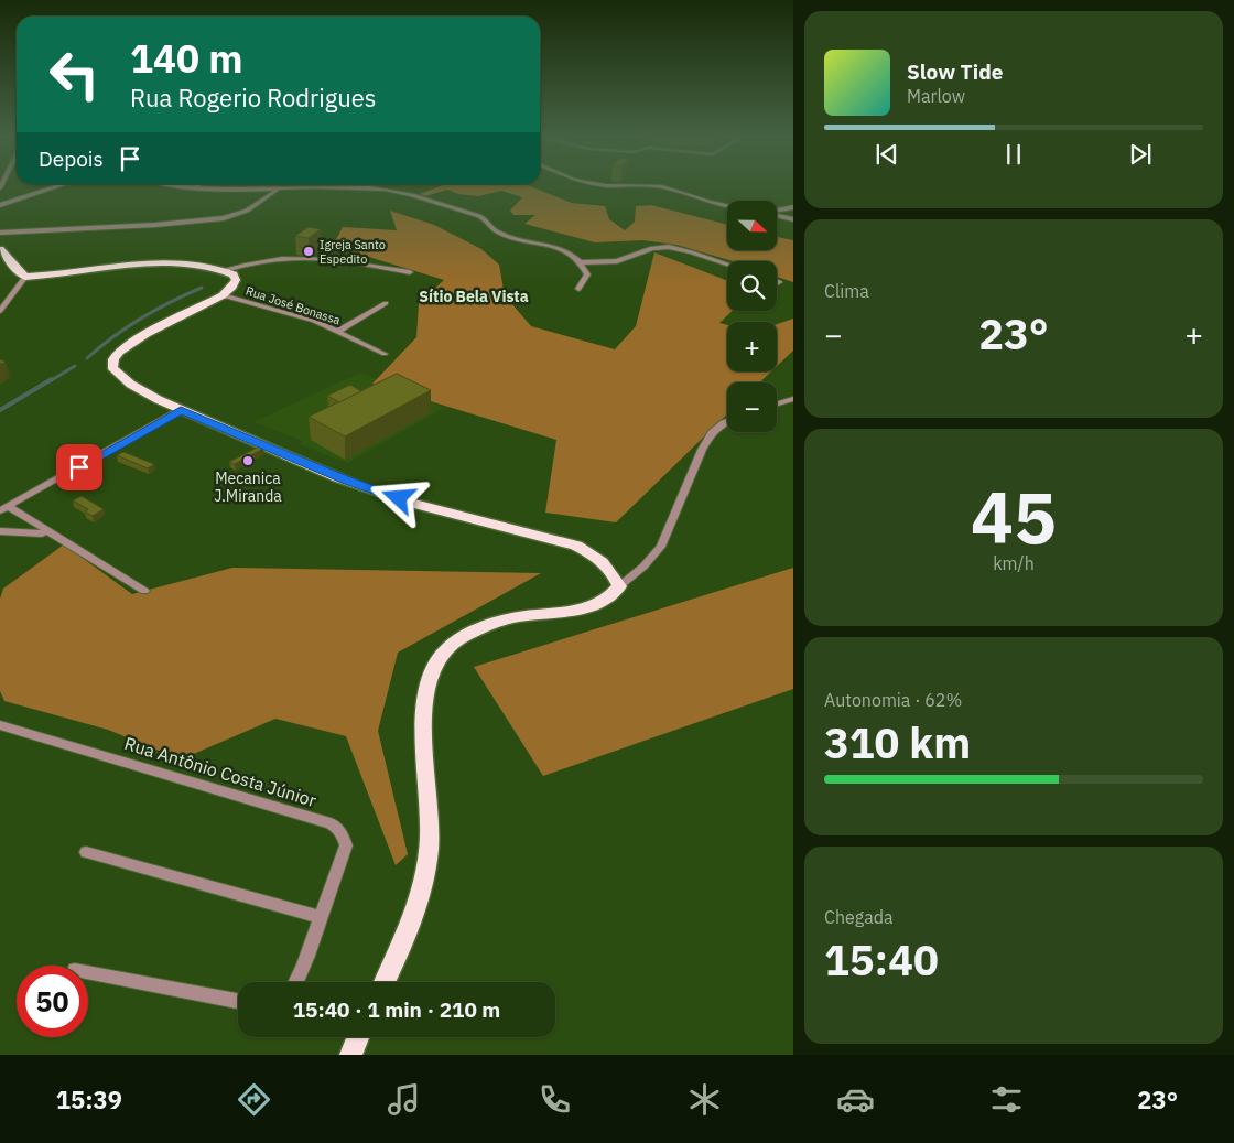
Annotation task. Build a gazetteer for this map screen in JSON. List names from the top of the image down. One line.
{"streets":{"street":["Rua José Bonassa","Rua Antônio Costa Júnior"]},"districts":["Sítio Bela Vista"],"places":["Igreja Santo Espedito","Mecanica J.Miranda"],"north":"right","page":{"turn":["140 m","Rua Rogerio Rodrigues"],"song":["Slow Tide","Marlow"],"then":"Depois","map_buttons":["+","−"],"tile":["Clima",["45","km/h"],["Autonomia · 62%","310 km"],["Chegada","15:40"]],"heat":["−","23°","+"],"limit":"50","trip":"15:40 · 1 min · 210 m","tabs":["15:39","23°"]}}
